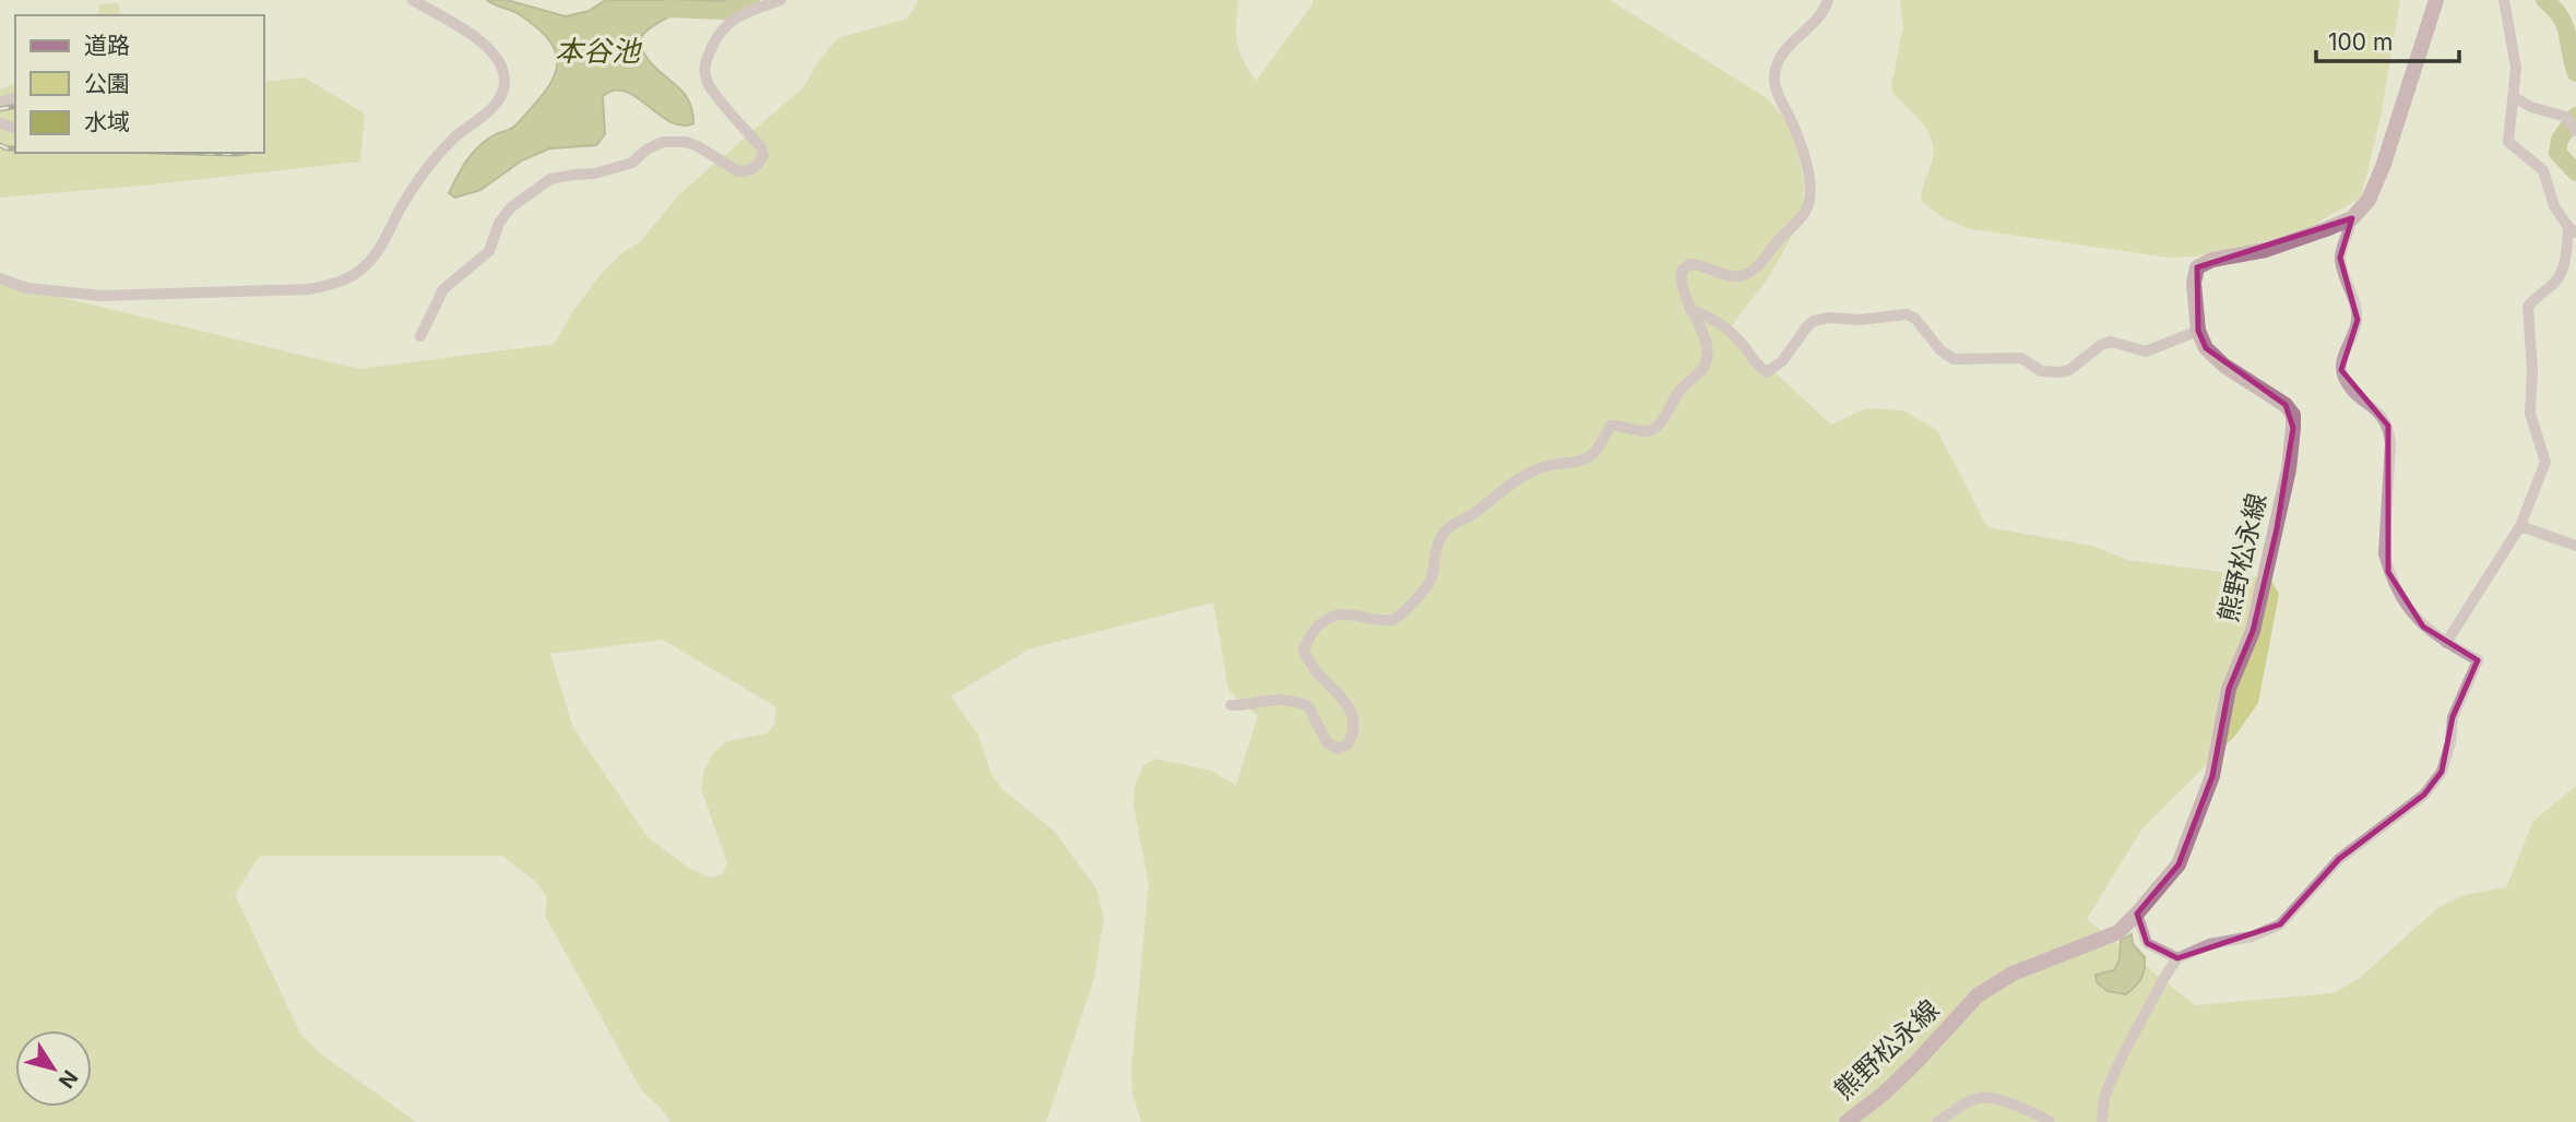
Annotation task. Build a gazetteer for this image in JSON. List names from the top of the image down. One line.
{"streets":{"main road":["熊野松永線"]},"water":["本谷池"],"legend":["道路","公園","水域"],"scale_bar":"100 m","north":"bottom right"}
